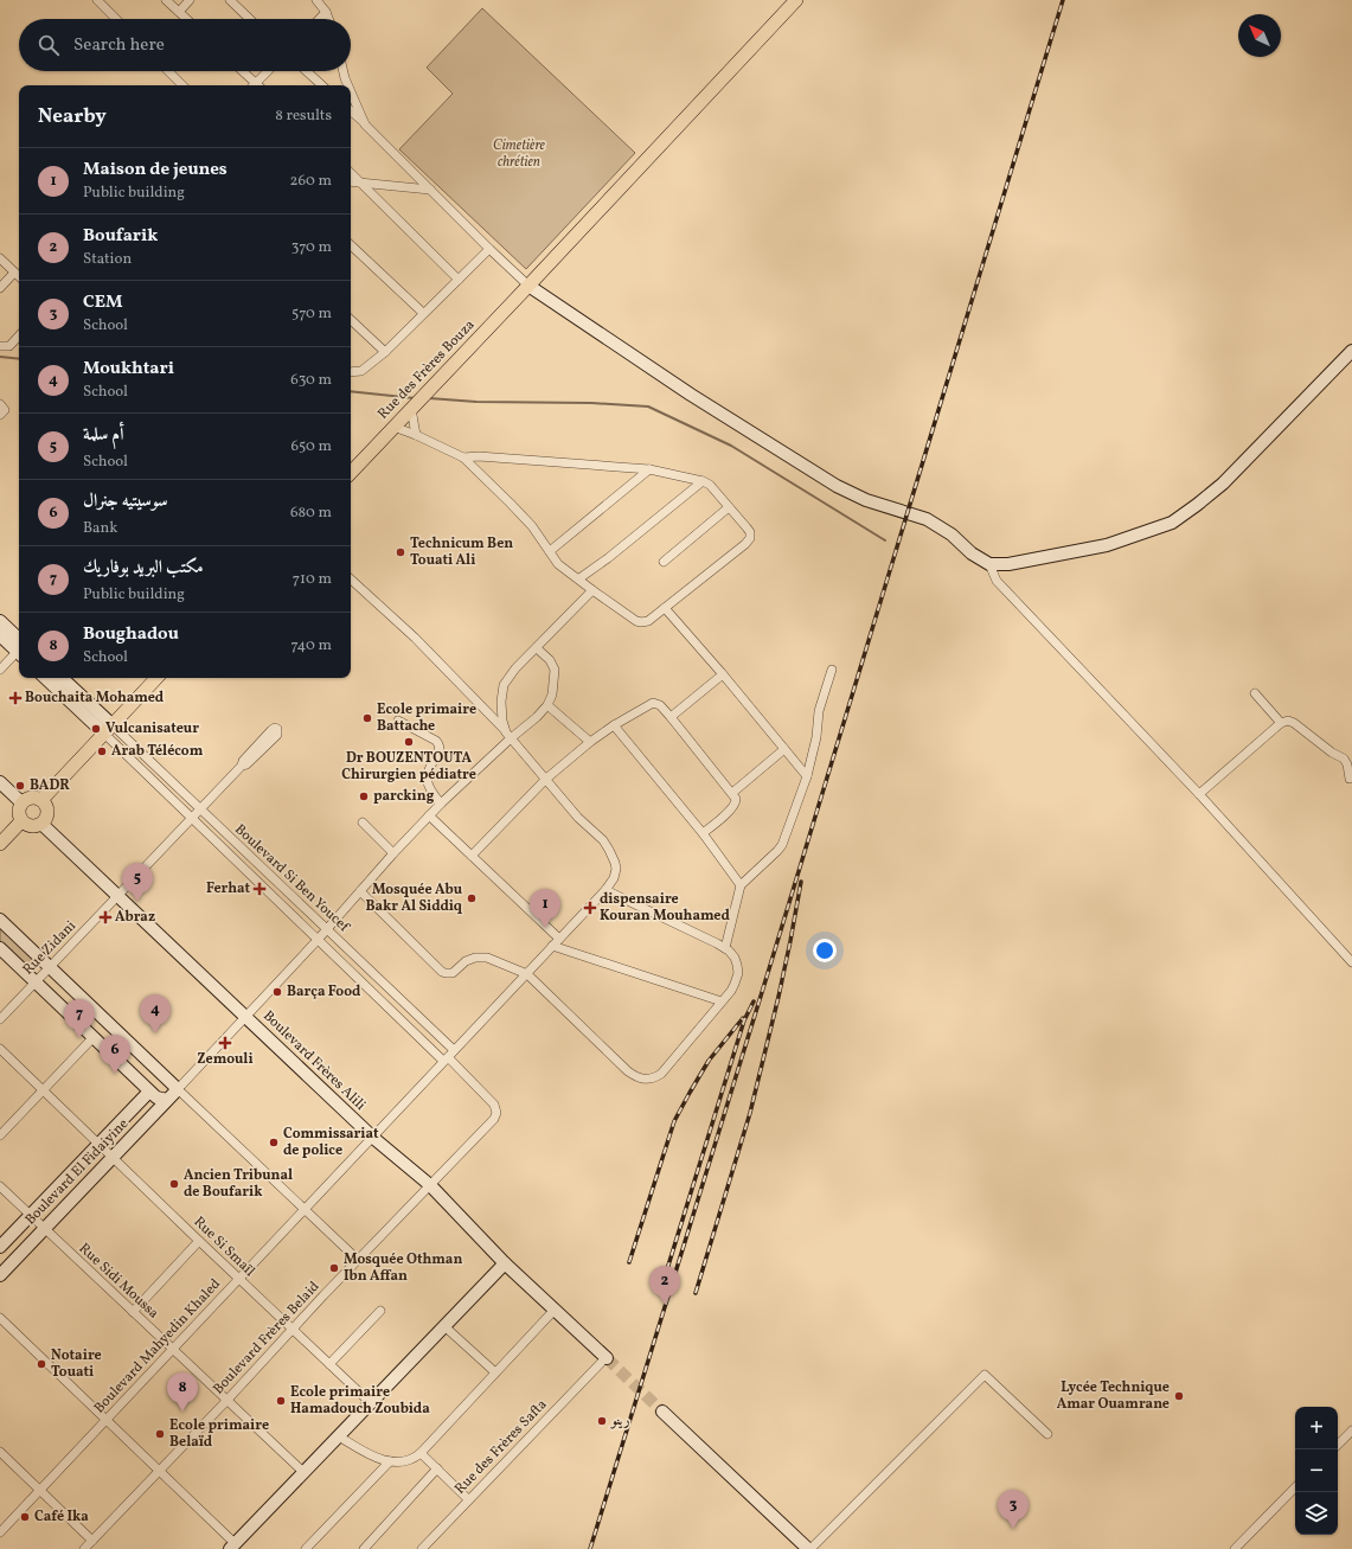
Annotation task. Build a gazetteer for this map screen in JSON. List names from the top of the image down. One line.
{"streets":{"main road":["Rue des Frères Bouza","Boulevard Frères Alili","Boulevard El Fidaiyine"],"street":["Boulevard Si Ben Youcef","Rue Zidani","Rue Si Smaïl","Rue Sidi Moussa","Boulevard Frères Belaid","Boulevard Mahyedin Khaled","Rue des Frères Safta"]},"crossings":[["Boulevard Si Ben Youcef","Rue Zidani"],["Boulevard Si Ben Youcef","Boulevard Frères Belaid"],["Boulevard Si Ben Youcef","Boulevard Mahyedin Khaled"],["Rue Zidani","Boulevard Frères Alili"],["Boulevard Frères Alili","Boulevard Frères Belaid"],["Boulevard Frères Alili","Boulevard Mahyedin Khaled"],["Boulevard Frères Alili","Rue des Frères Safta"],["Boulevard El Fidaiyine","Rue Si Smaïl"],["Boulevard El Fidaiyine","Rue Sidi Moussa"],["Rue Si Smaïl","Boulevard Frères Belaid"],["Rue Si Smaïl","Boulevard Mahyedin Khaled"],["Rue Sidi Moussa","Boulevard Frères Belaid"],["Rue Sidi Moussa","Boulevard Mahyedin Khaled"],["Boulevard Frères Belaid","Boulevard Mahyedin Khaled"]],"parks":["Cimetière chrétien"],"places":{"other":["Technicum Ben Touati Ali","Ecole primaire Battache","Vulcanisateur","Dr BOUZENTOUTA Chirurgien pédiatre","Arab Télécom","BADR","parcking","Mosquée Abu Bakr Al Siddiq","Barça Food","Commissariat de police","Ancien Tribunal de Boufarik","Mosquée Othman Ibn Affan","Notaire Touati","Lycée Technique Amar Ouamrane","Ecole primaire Hamadouch Zoubida","رينو","Ecole primaire Belaïd","Café Ika"],"health":["Bouchaita Mohamed","Ferhat","dispensaire Kouran Mouhamed","Abraz","Zemouli"]},"north":"top left","page":{"search":"Search here","heading":["Nearby","8 results"],"list":[{"mark":"1","name":"Maison de jeunes","note":"Public building","value":"260 m"},{"mark":"2","name":"Boufarik","note":"Station","value":"370 m"},{"mark":"3","name":"CEM","note":"School","value":"570 m"},{"mark":"4","name":"Moukhtari","note":"School","value":"630 m"},{"mark":"5","name":"أم سلمة","note":"School","value":"650 m"},{"mark":"6","name":"سوسيتيه جنرال","note":"Bank","value":"680 m"},{"mark":"7","name":"مكتب البريد بوفاريك","note":"Public building","value":"710 m"},{"mark":"8","name":"Boughadou","note":"School","value":"740 m"}],"pins":["5","1","4","7","6","2","8","3"],"map_buttons":["+","−"]}}
